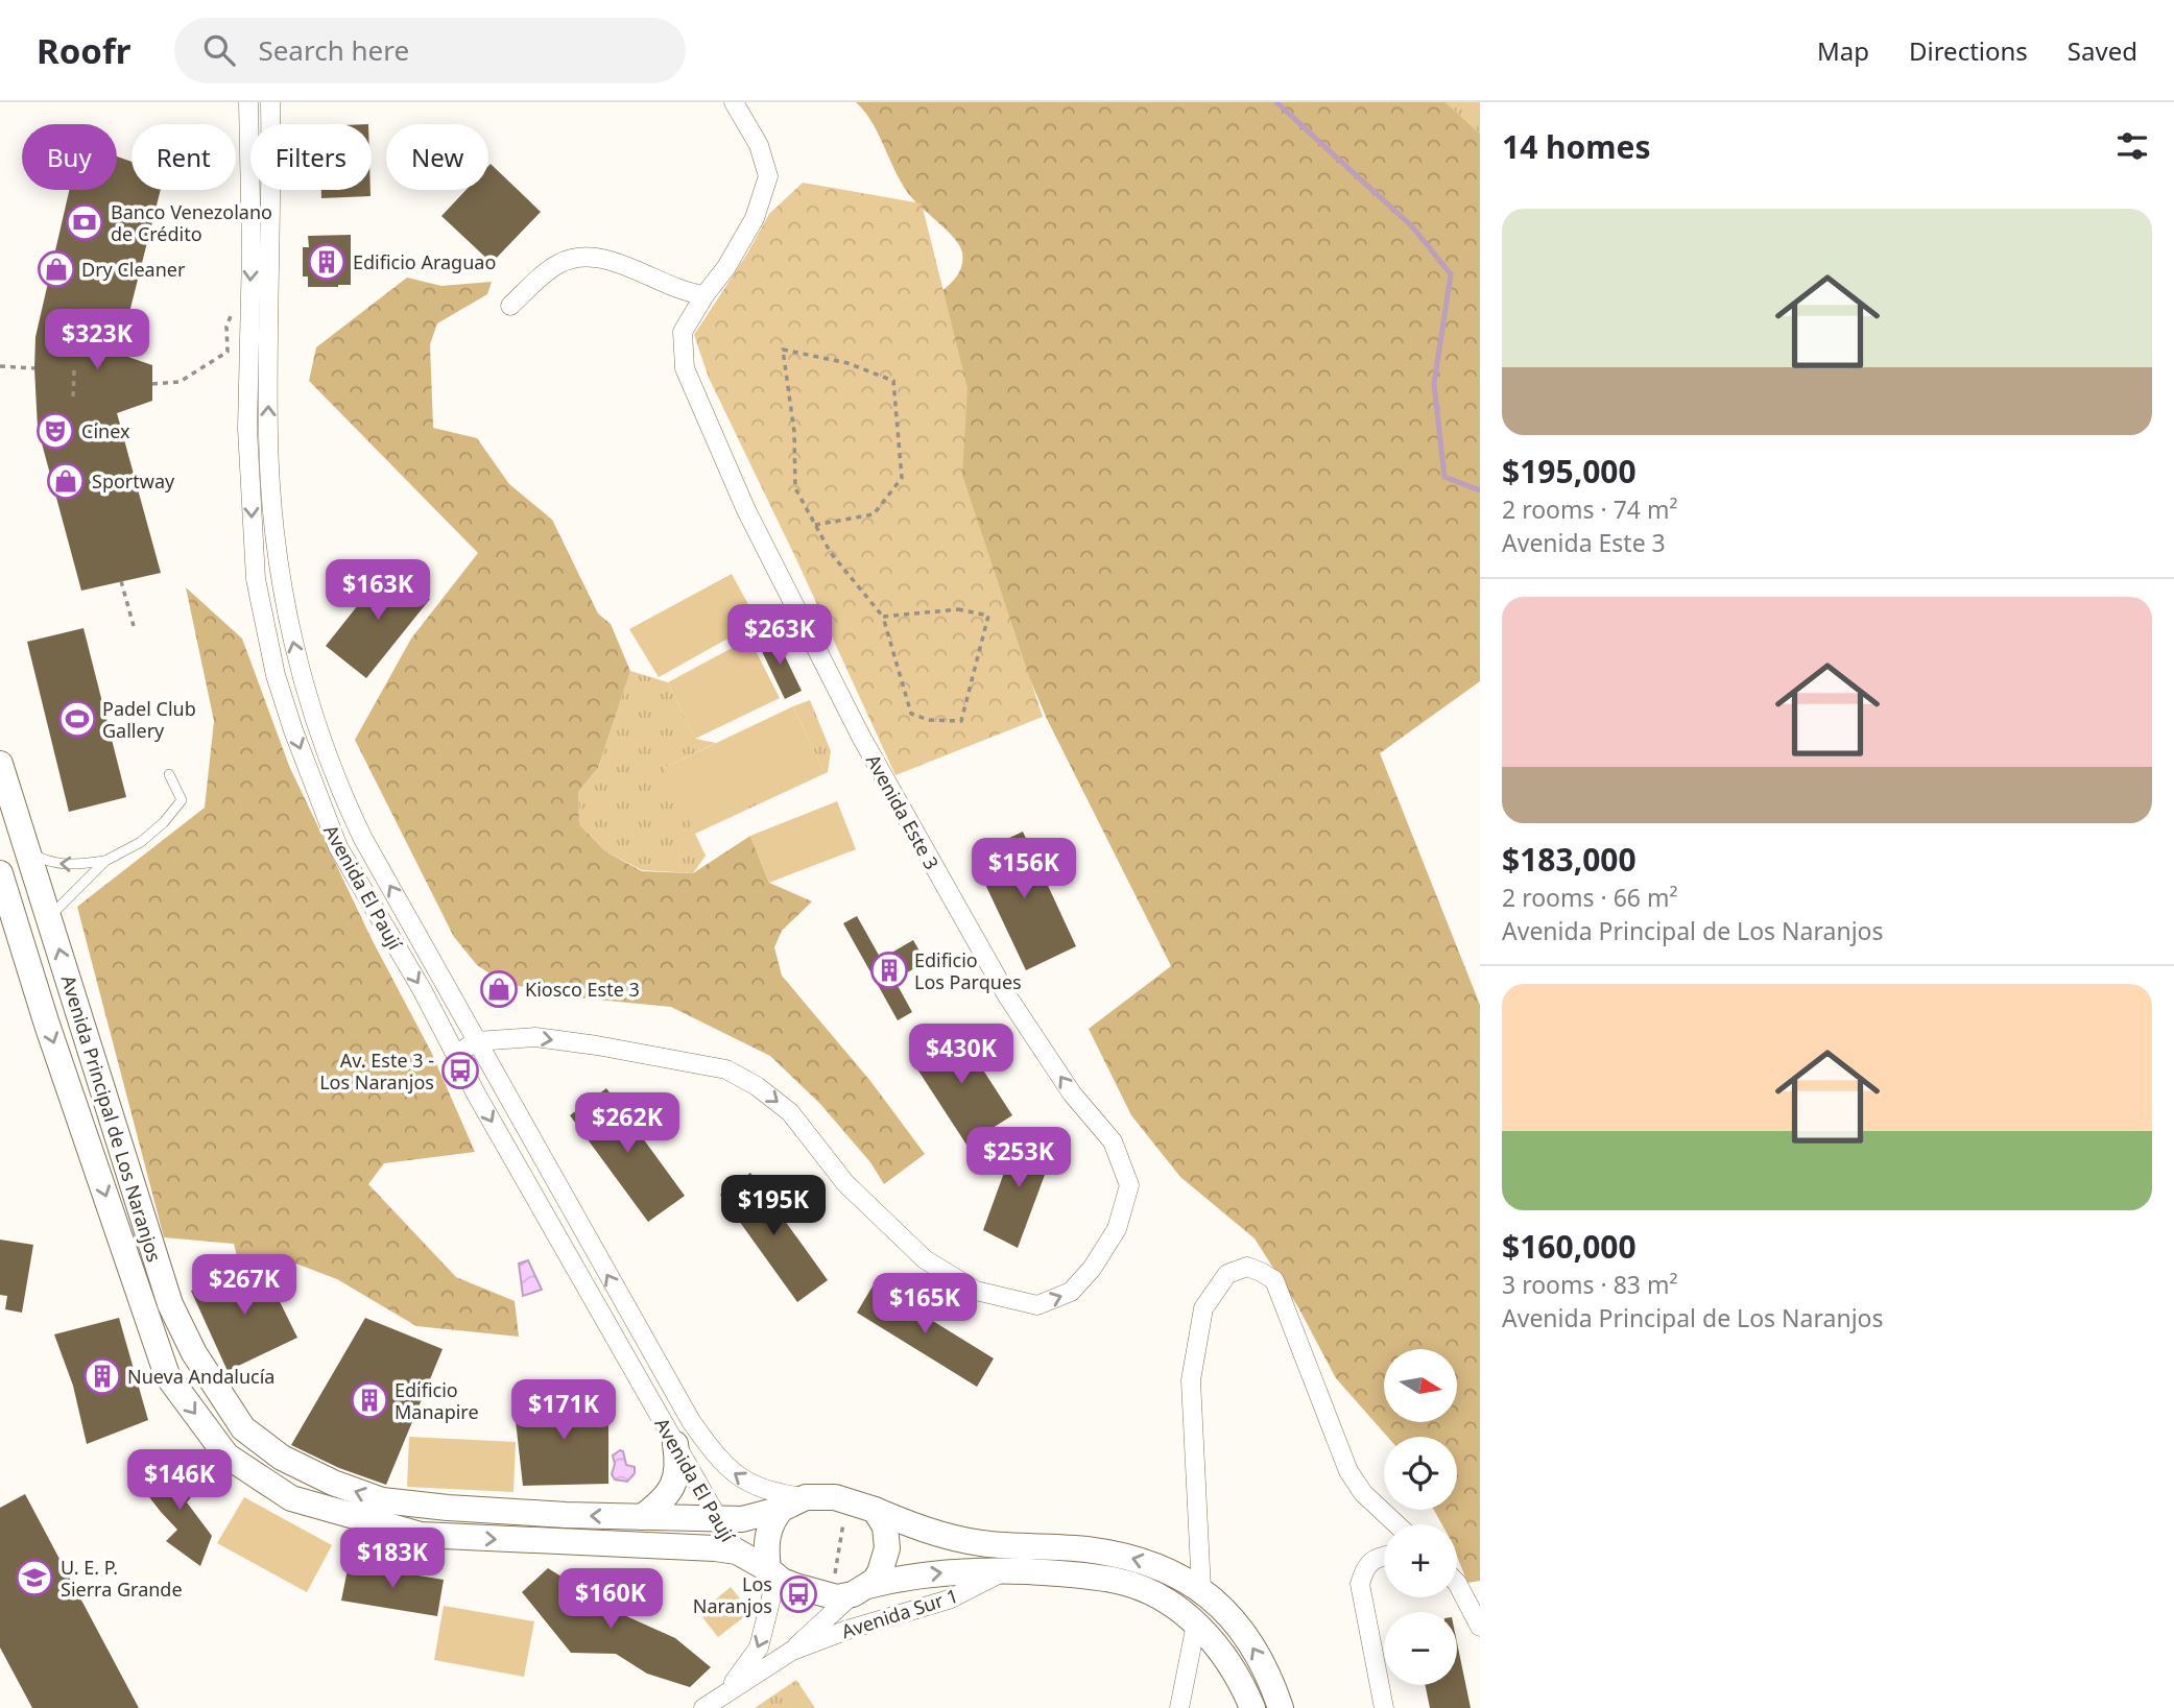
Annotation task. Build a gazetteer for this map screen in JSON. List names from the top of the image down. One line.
{"streets":{"main road":["Avenida Principal de Los Naranjos"],"street":["Avenida Este 3","Avenida El Paují","Avenida Sur 1"]},"crossings":[["Avenida Este 3","Avenida El Paují"],["Avenida El Paují","Avenida Principal de Los Naranjos"],["Avenida El Paují","Avenida Sur 1"],["Avenida Principal de Los Naranjos","Avenida Sur 1"]],"places":{"bank":["Banco Venezolano de Crédito"],"building":["Edificio Araguao","Edificio Los Parques","Nueva Andalucía","Edificio Manapire"],"shop":["Dry Cleaner","Sportway","Kiosco Este 3"],"theatre":["Cinex"],"sports":["Padel Club Gallery"],"bus stop":["Av. Este 3 - Los Naranjos","Los Naranjos"],"school or university":["U. E. P. Sierra Grande"]},"north":"right","page":{"header":"Roofr","search":"Search here","nav":["Map","Directions","Saved"],"heading":"14 homes","chip":["Buy","Rent","Filters","New"],"list":[{"name":"$195,000","note":"2 rooms · 74 m² · Avenida Este 3"},{"name":"$183,000","note":"2 rooms · 66 m² · Avenida Principal de Los Naranjos"},{"name":"$160,000","note":"3 rooms · 83 m² · Avenida Principal de Los Naranjos"}],"price":["$323K","$163K","$263K","$156K","$430K","$262K","$253K","$195K","$267K","$165K","$171K","$146K","$183K","$160K"],"map_buttons":["+","−"]}}
